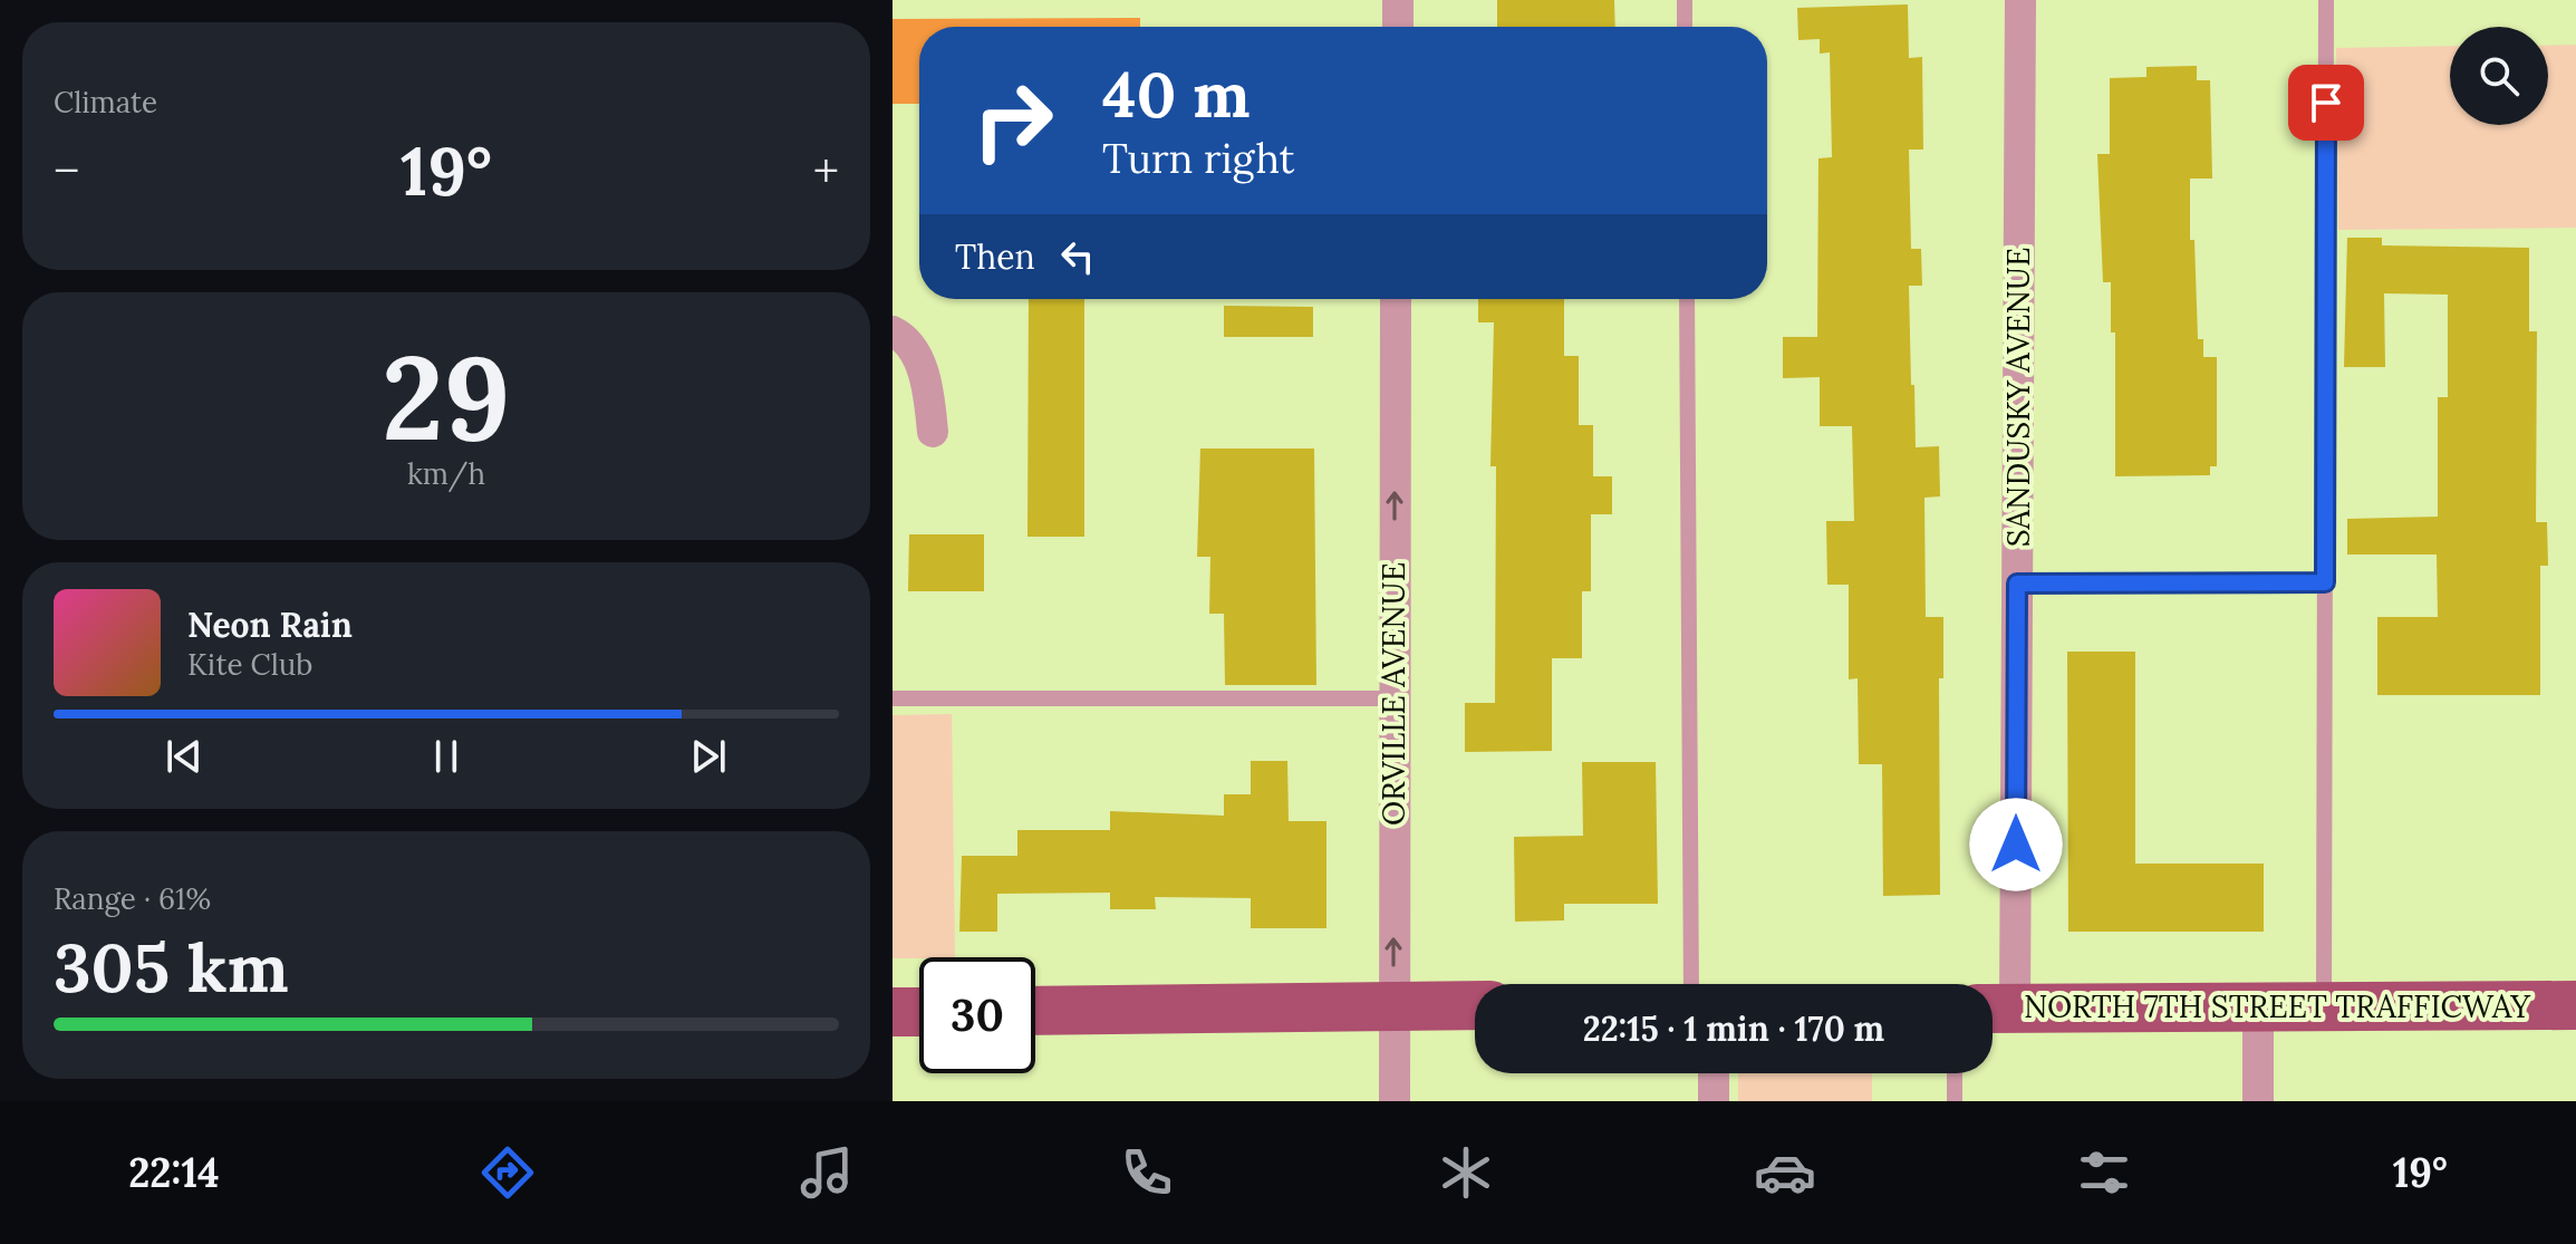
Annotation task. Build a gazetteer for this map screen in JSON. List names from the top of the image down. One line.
{"streets":{"main road":["NORTH 7TH STREET TRAFFICWAY"],"street":["SANDUSKY AVENUE","ORVILLE AVENUE"]},"crossings":[["SANDUSKY AVENUE","NORTH 7TH STREET TRAFFICWAY"]],"one_way":["ORVILLE AVENUE"],"page":{"tile":["Climate",["29","km/h"],["Range · 61%","305 km"]],"turn":["40 m","Turn right"],"heat":["−","19°","+"],"then":"Then","song":["Neon Rain","Kite Club"],"limit":"30","trip":"22:15 · 1 min · 170 m","tabs":["22:14","19°"]}}
